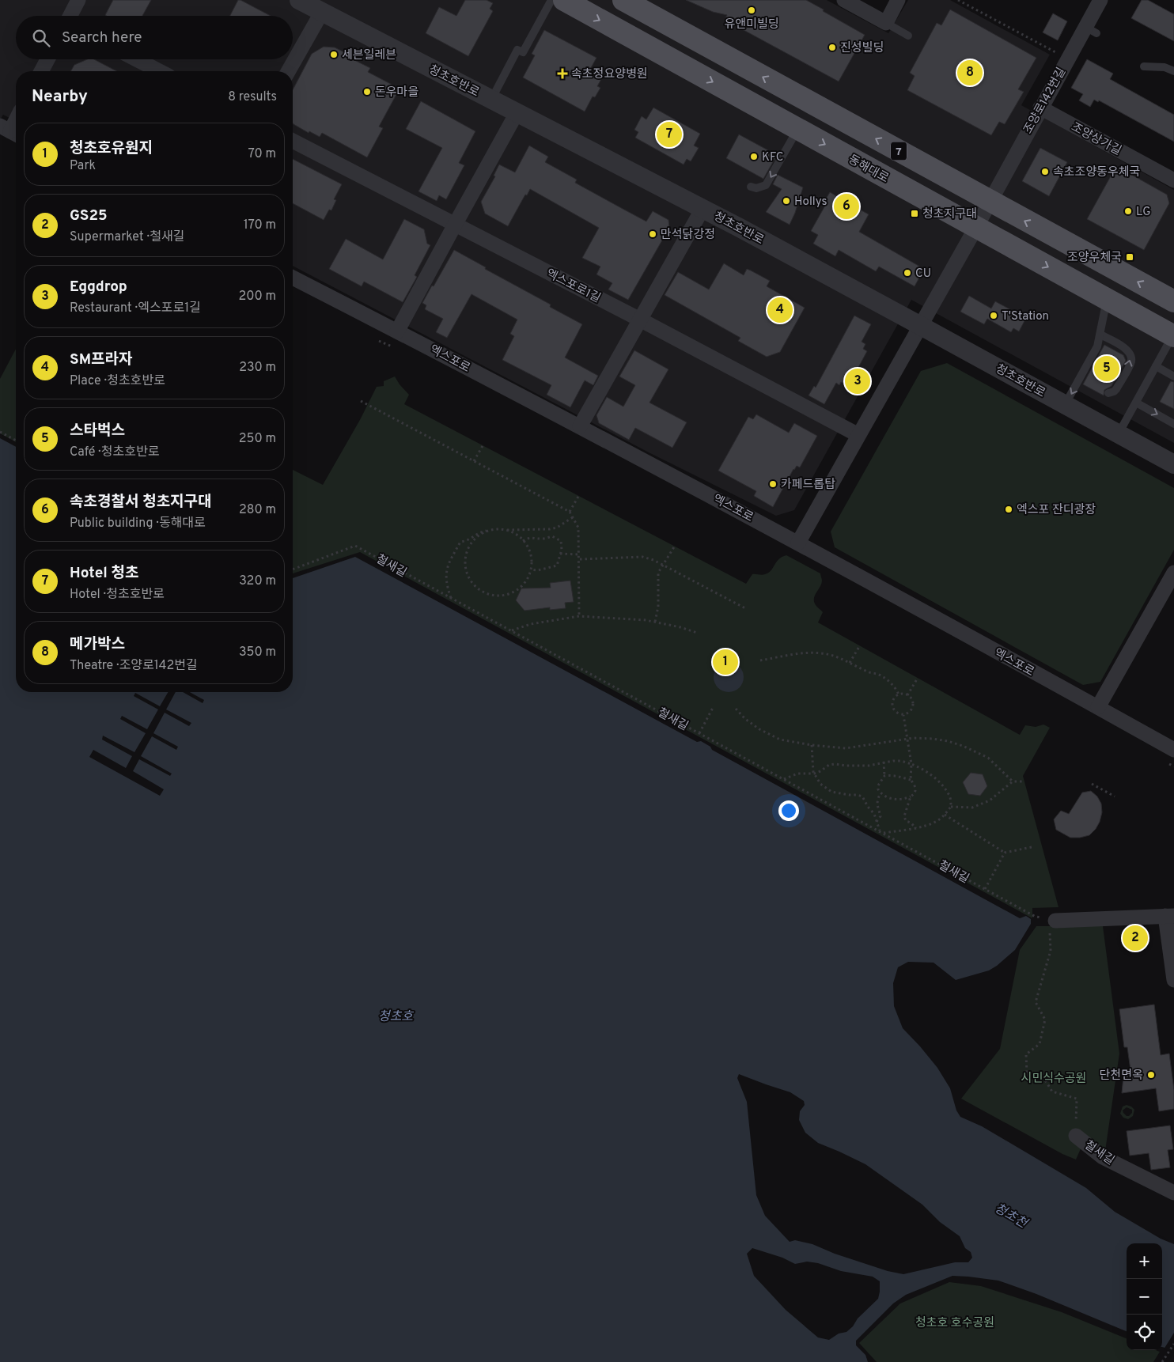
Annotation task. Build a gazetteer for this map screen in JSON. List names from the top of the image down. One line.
{"streets":{"main road":["7","동해대로"],"street":["청초호반로","조양로142번길","조양상가길","엑스포로1길","엑스포로","철새길"]},"crossings":[["청초호반로","조양로142번길"],["조양로142번길","조양상가길"],["조양로142번길","7"],["조양로142번길","동해대로"],["조양로142번길","엑스포로1길"],["조양로142번길","엑스포로"]],"water":["청초호","청초천"],"parks":["시민식수공원","청초호 호수공원"],"places":{"other":["유앤미빌딩","진성빌딩","세븐일레븐","돈우마을","KFC","속초조양동우체국","Hollys","LG","만석닭강정","CU","T'Station","카페드롭탑","엑스포 잔디광장","단천면옥"],"health":["속초정요양병원"],"transit":["청초지구대","조양우체국"]},"page":{"search":"Search here","pins":["8","7","6","4","5","3","1","2"],"heading":["Nearby","8 results"],"list":[{"mark":"1","name":"청초호유원지","note":"Park","value":"70 m"},{"mark":"2","name":"GS25","note":"Supermarket · 철새길","value":"170 m"},{"mark":"3","name":"Eggdrop","note":"Restaurant · 엑스포로1길","value":"200 m"},{"mark":"4","name":"SM프라자","note":"Place · 청초호반로","value":"230 m"},{"mark":"5","name":"스타벅스","note":"Café · 청초호반로","value":"250 m"},{"mark":"6","name":"속초경찰서 청초지구대","note":"Public building · 동해대로","value":"280 m"},{"mark":"7","name":"Hotel 청초","note":"Hotel · 청초호반로","value":"320 m"},{"mark":"8","name":"메가박스","note":"Theatre · 조양로142번길","value":"350 m"}],"map_buttons":["+","−"]}}
